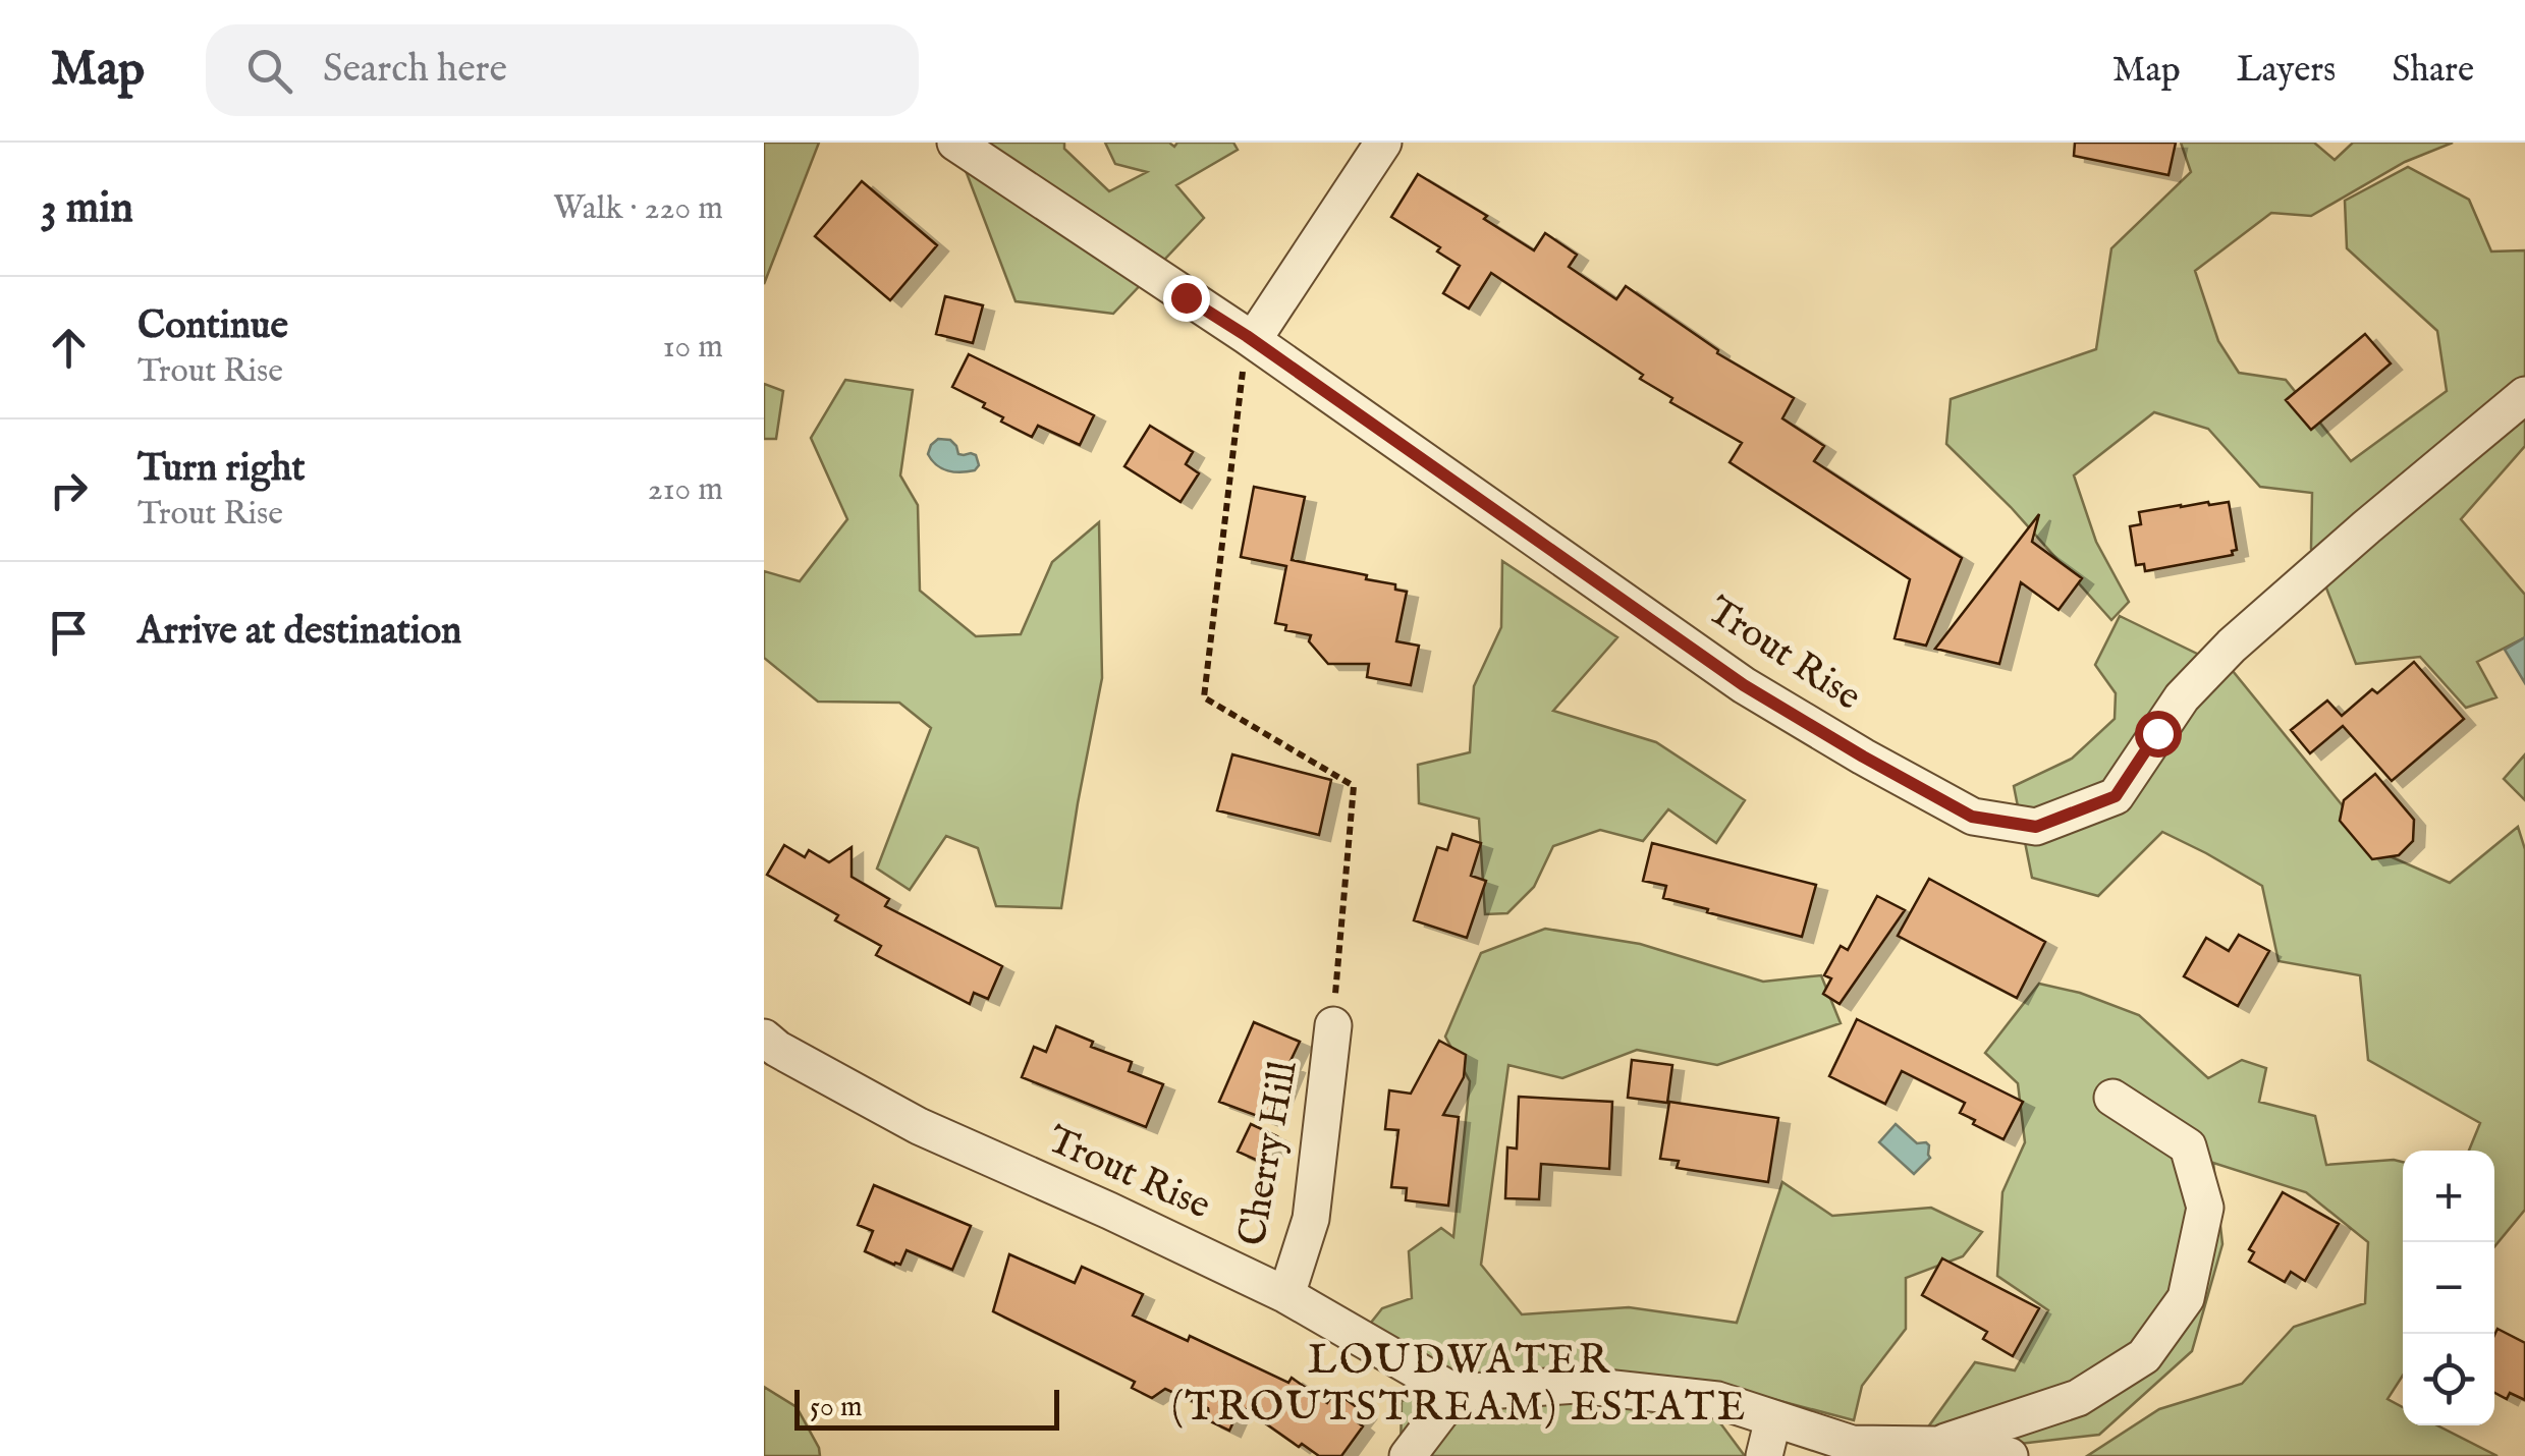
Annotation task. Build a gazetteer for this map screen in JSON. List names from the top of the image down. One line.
{"streets":{"street":["Trout Rise","Cherry Hill"]},"crossings":[["Trout Rise","Cherry Hill"]],"districts":["LOUDWATER (TROUTSTREAM) ESTATE"],"scale_bar":"50 m","page":{"header":"Map","search":"Search here","nav":["Map","Layers","Share"],"heading":["3 min","Walk · 220 m"],"list":[["Continue","Trout Rise","10 m"],["Turn right","Trout Rise","210 m"],"Arrive at destination"],"map_buttons":["+","−"],"scale":"50 m"}}
